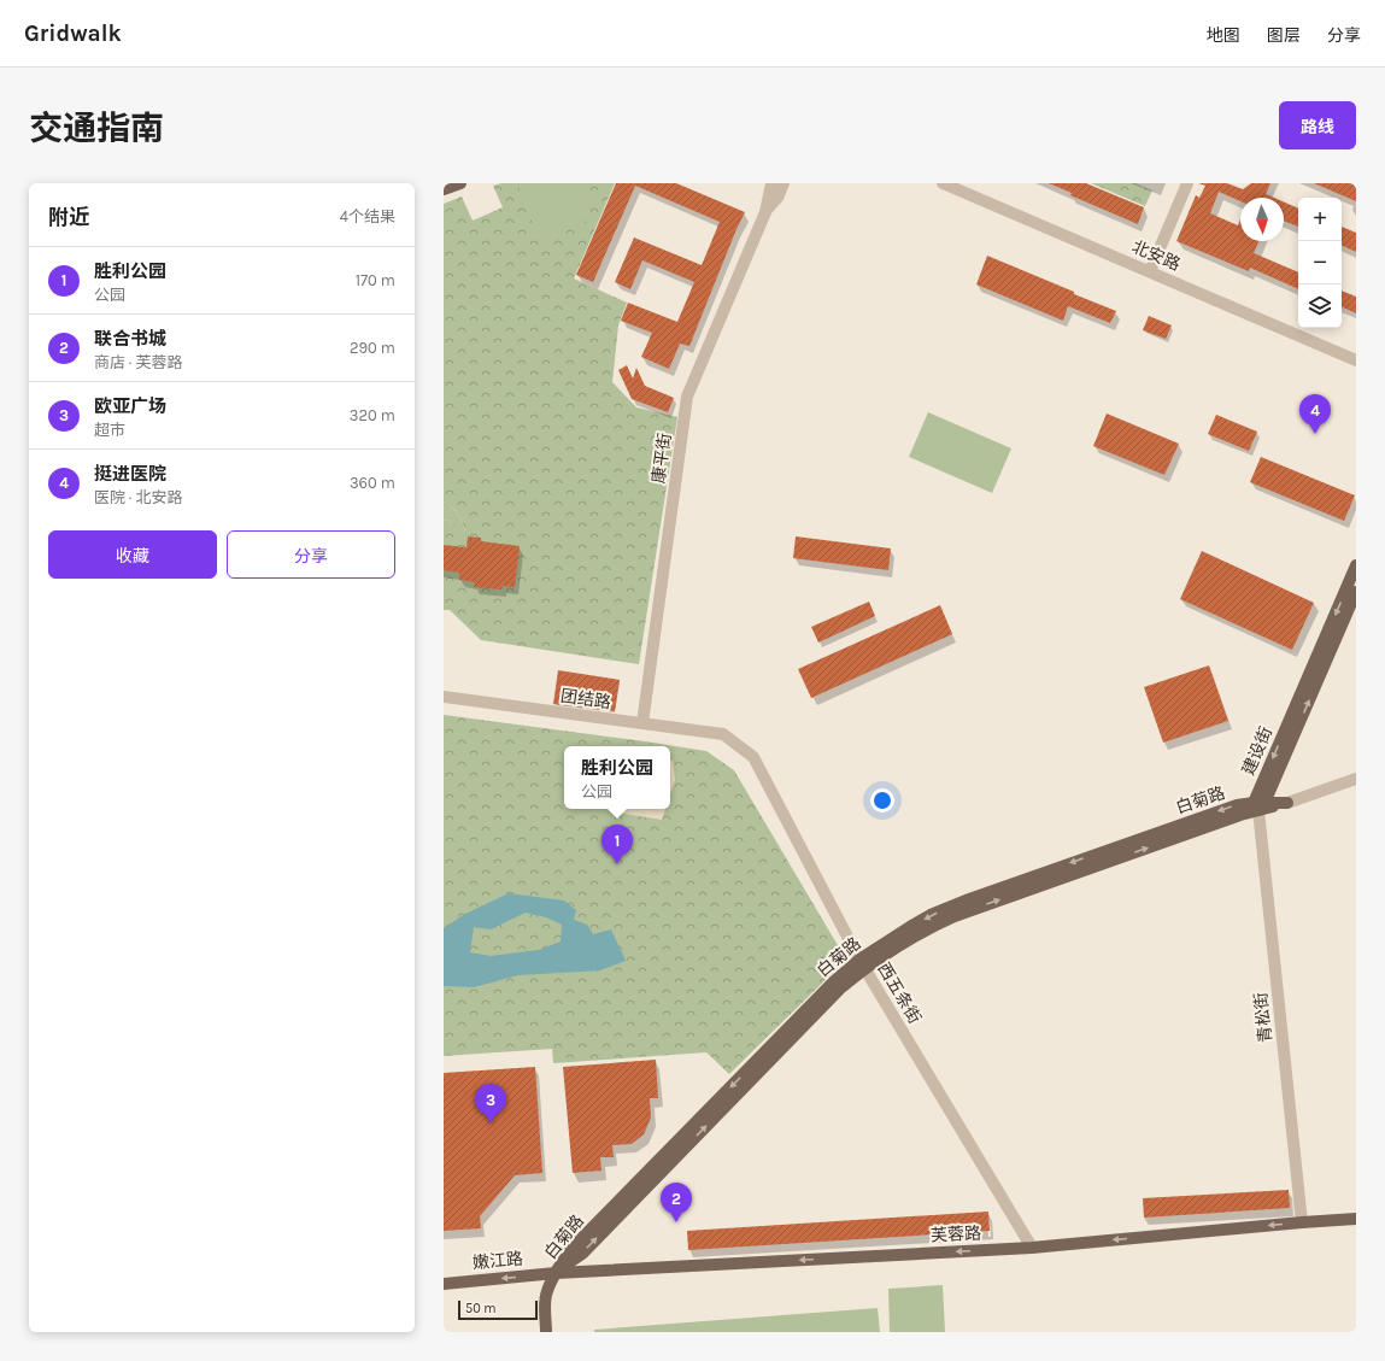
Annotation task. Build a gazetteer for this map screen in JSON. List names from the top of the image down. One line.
{"streets":{"main road":["建设街","白菊路","芙蓉路","嫩江路"],"street":["北安路","康平街","团结路","西五条街","青松街"]},"crossings":[["康平街","团结路"],["团结路","西五条街"],["建设街","白菊路"],["建设街","青松街"],["白菊路","西五条街"],["白菊路","青松街"],["白菊路","芙蓉路"],["白菊路","嫩江路"],["西五条街","芙蓉路"],["青松街","芙蓉路"],["芙蓉路","嫩江路"]],"one_way":["芙蓉路","嫩江路"],"scale_bar":"50 m","north":"bottom","page":{"header":"Gridwalk","nav":["地图","图层","分享"],"title":"交通指南","buttons":["路线",["收藏","分享"]],"heading":["附近","4个结果"],"map_buttons":["+","−"],"list":[{"mark":"1","name":"胜利公园","note":"公园","value":"170 m"},{"mark":"2","name":"联合书城","note":"商店 · 芙蓉路","value":"290 m"},{"mark":"3","name":"欧亚广场","note":"超市","value":"320 m"},{"mark":"4","name":"挺进医院","note":"医院 · 北安路","value":"360 m"}],"pins":["4","1","3","2"],"popup":["胜利公园","公园"],"scale":"50 m"}}
